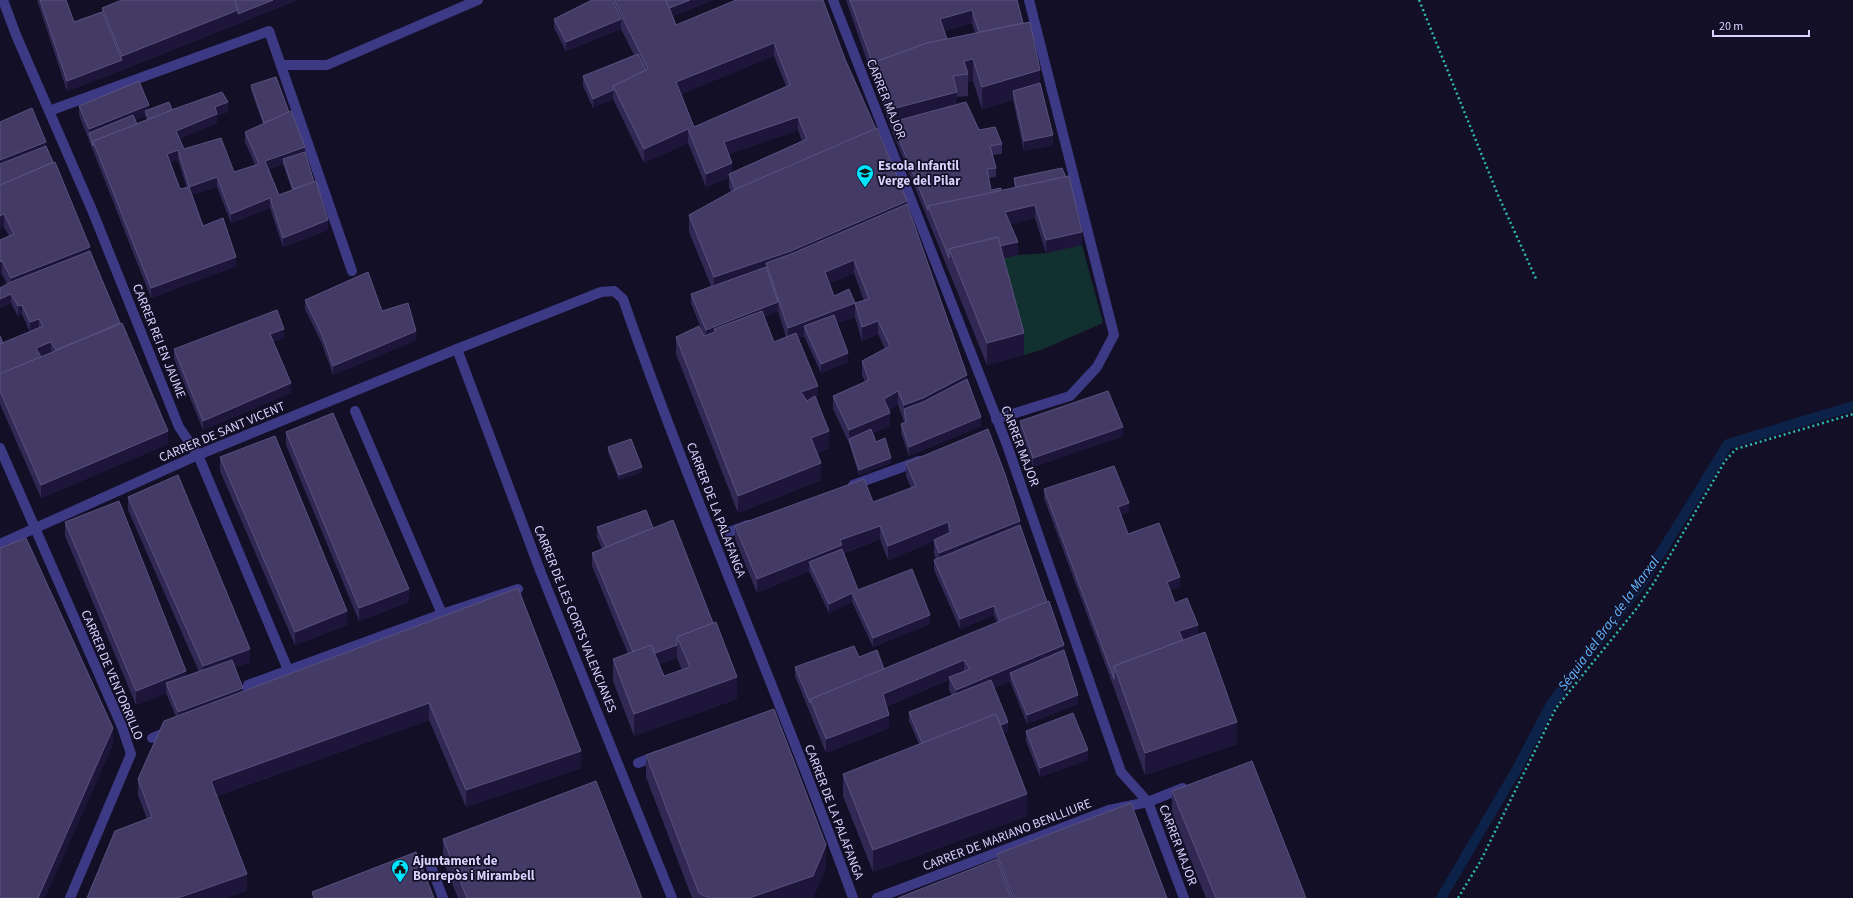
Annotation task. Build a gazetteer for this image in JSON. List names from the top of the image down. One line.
{"streets":{"street":["CARRER MAJOR","CARRER REI EN JAUME","CARRER DE SANT VICENT","CARRER DE LA PALAFANGA","CARRER DE LES CORTS VALENCIANES","CARRER DE VENTORRILLO","CARRER DE MARIANO BENLLIURE"]},"crossings":[["CARRER MAJOR","CARRER DE MARIANO BENLLIURE"],["CARRER REI EN JAUME","CARRER DE SANT VICENT"],["CARRER DE SANT VICENT","CARRER DE LA PALAFANGA"],["CARRER DE SANT VICENT","CARRER DE LES CORTS VALENCIANES"],["CARRER DE SANT VICENT","CARRER DE VENTORRILLO"],["CARRER DE LA PALAFANGA","CARRER DE LES CORTS VALENCIANES"]],"water":["Séquia del Braç de la Marxal"],"places":{"school or university":["Escola Infantil Verge del Pilar"],"public building":["Ajuntament de Bonrepòs i Mirambell"]},"scale_bar":"20 m"}
